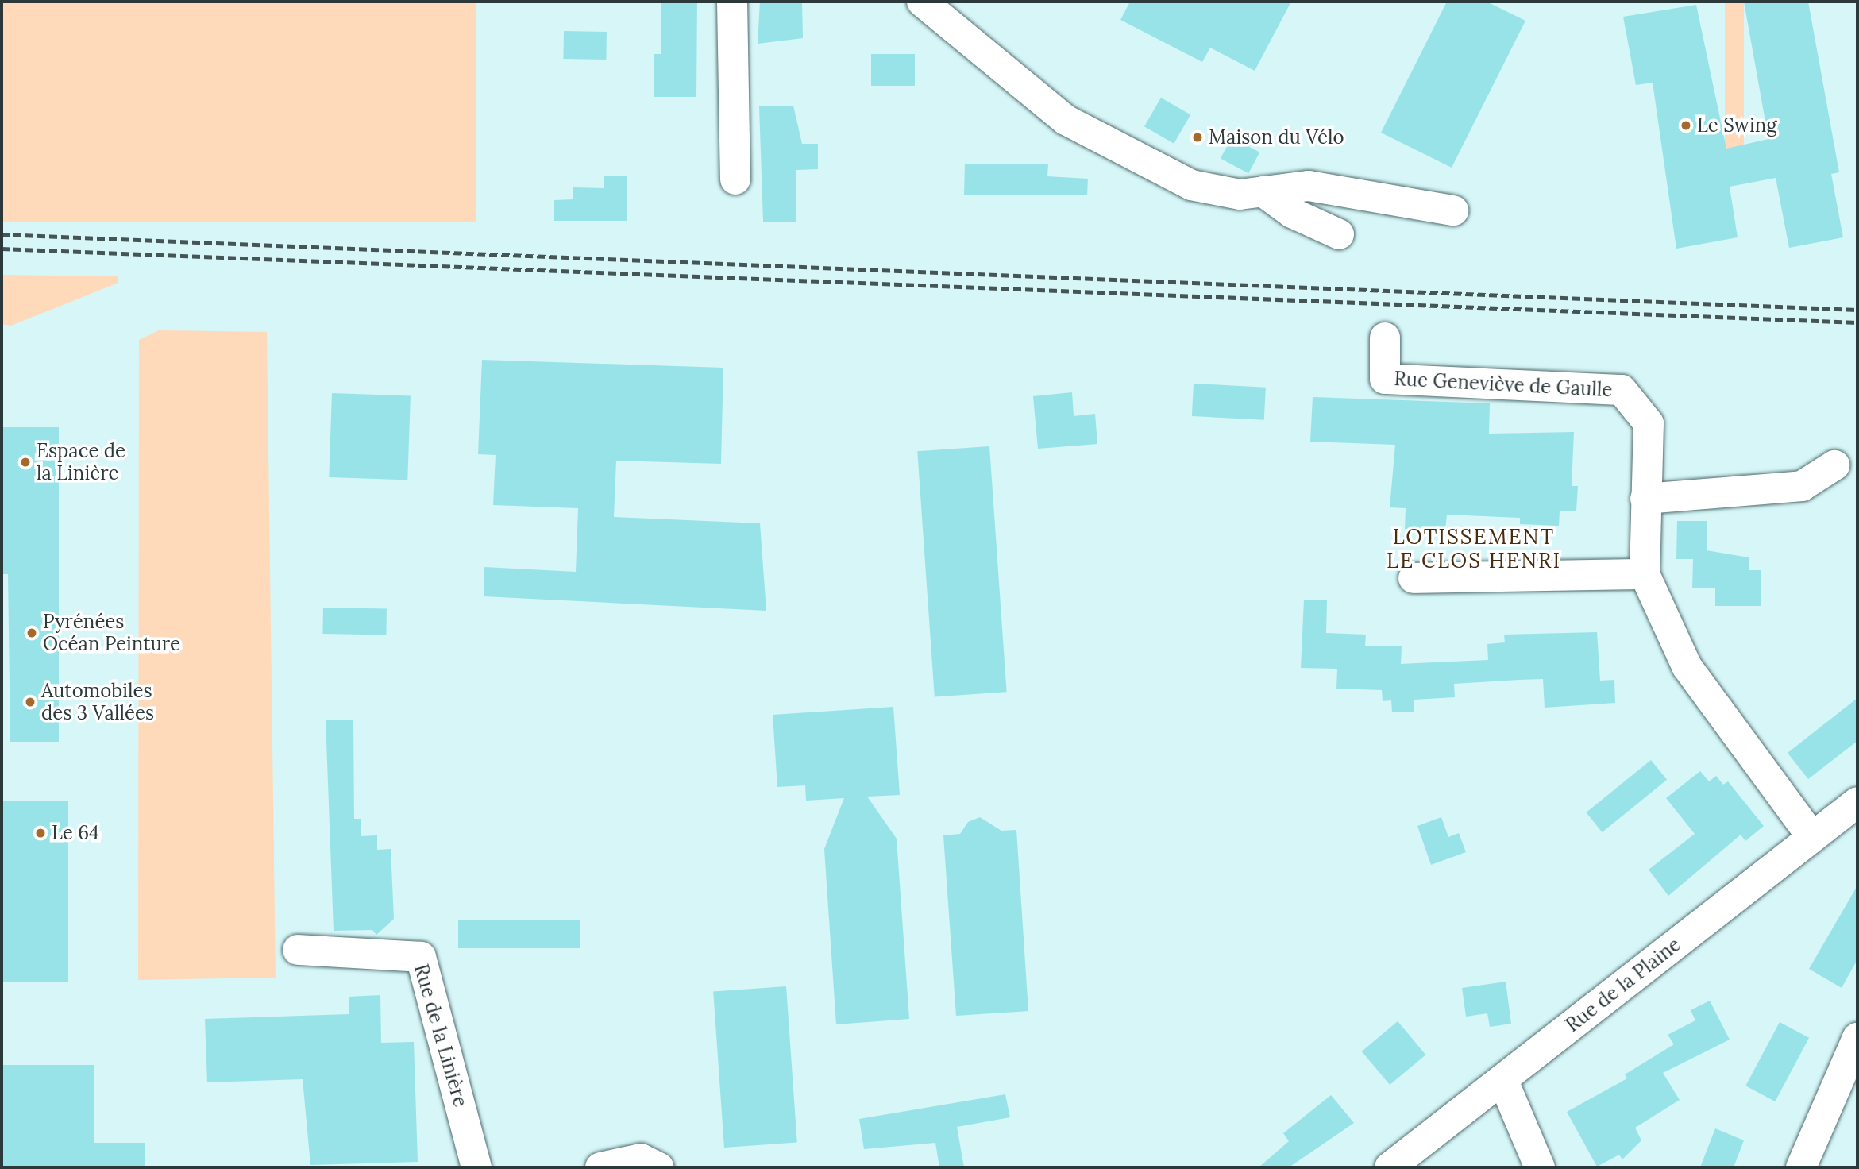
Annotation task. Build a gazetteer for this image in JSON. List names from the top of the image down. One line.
{"streets":{"street":["Rue Geneviève de Gaulle","Rue de la Plaine","Rue de la Linière"]},"crossings":[["Rue Geneviève de Gaulle","Rue de la Plaine"]],"districts":["LOTISSEMENT LE CLOS HENRI"],"places":["Le Swing","Maison du Vélo","Espace de la Linière","Pyrénées Océan Peinture","Automobiles des 3 Vallées","Le 64"]}
